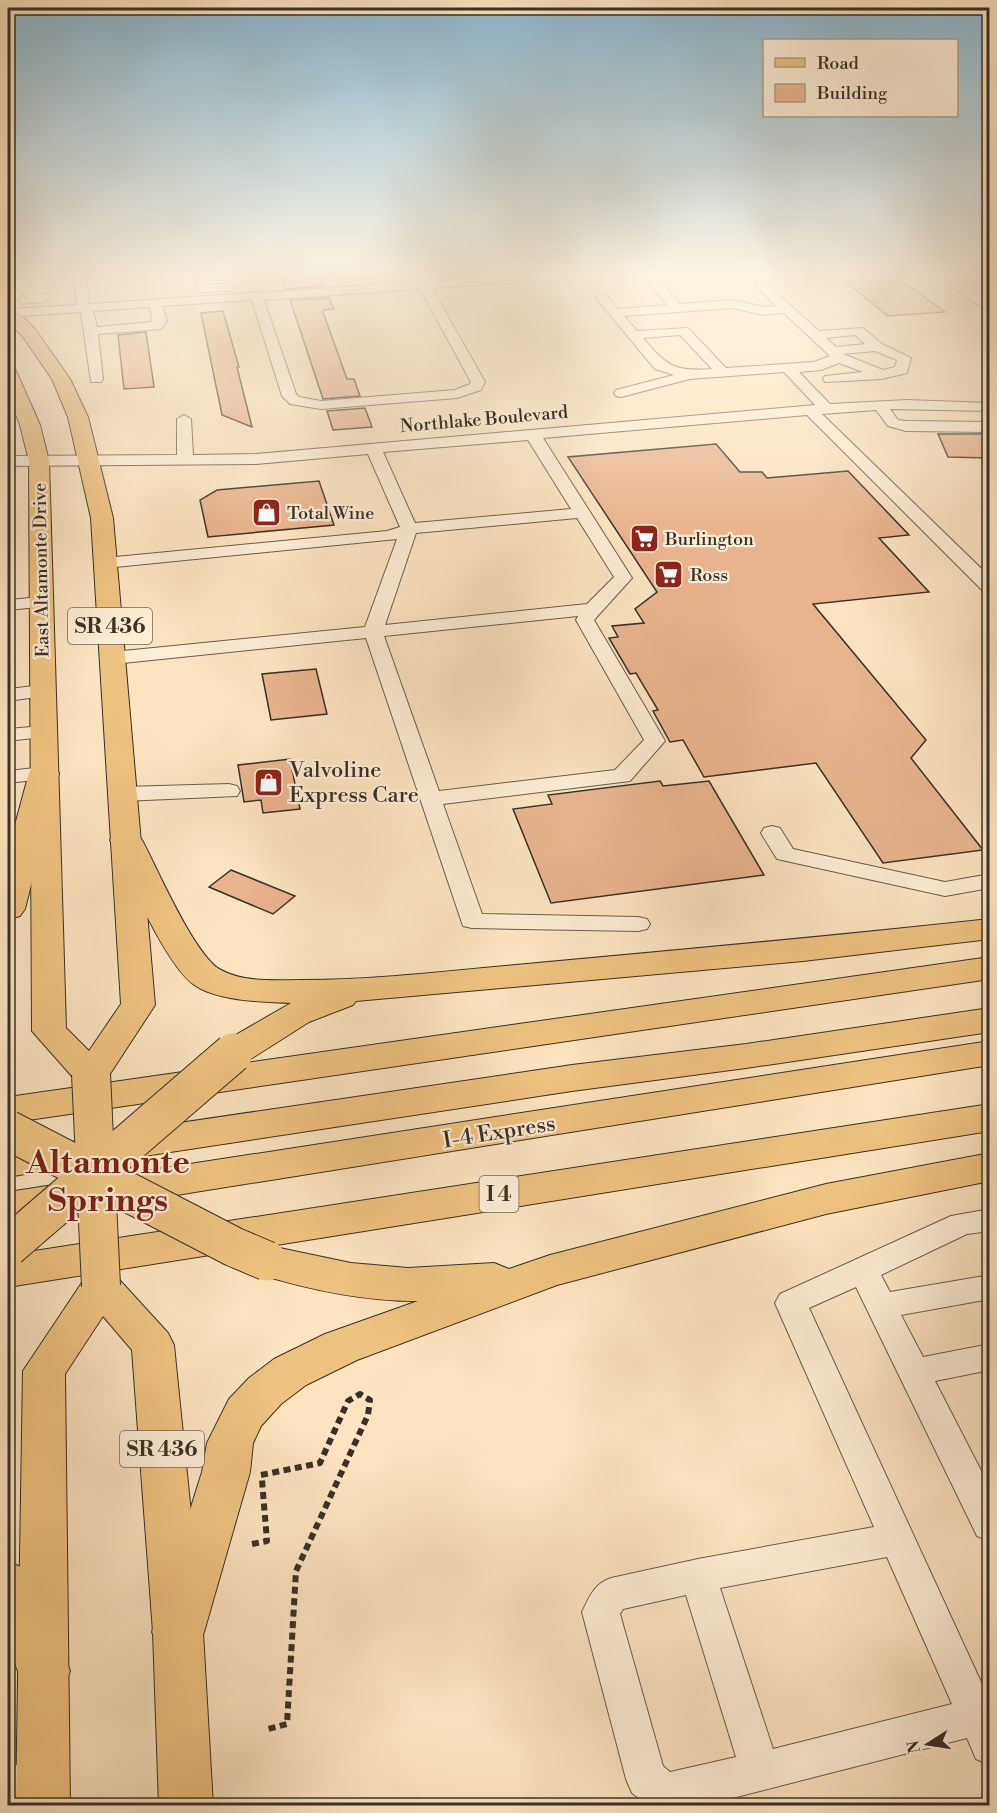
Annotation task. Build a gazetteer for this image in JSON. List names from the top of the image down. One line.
{"streets":{"highway":["I-4 Express","I 4"],"main road":["East Altamonte Drive","SR 436"],"street":["Northlake Boulevard"]},"crossings":[["Northlake Boulevard","East Altamonte Drive"],["Northlake Boulevard","SR 436"],["East Altamonte Drive","SR 436"]],"districts":["Altamonte Springs"],"places":{"shop":["Total Wine","Valvoline Express Care"],"supermarket":["Burlington","Ross"]},"legend":["Road","Building"],"north":"left"}
